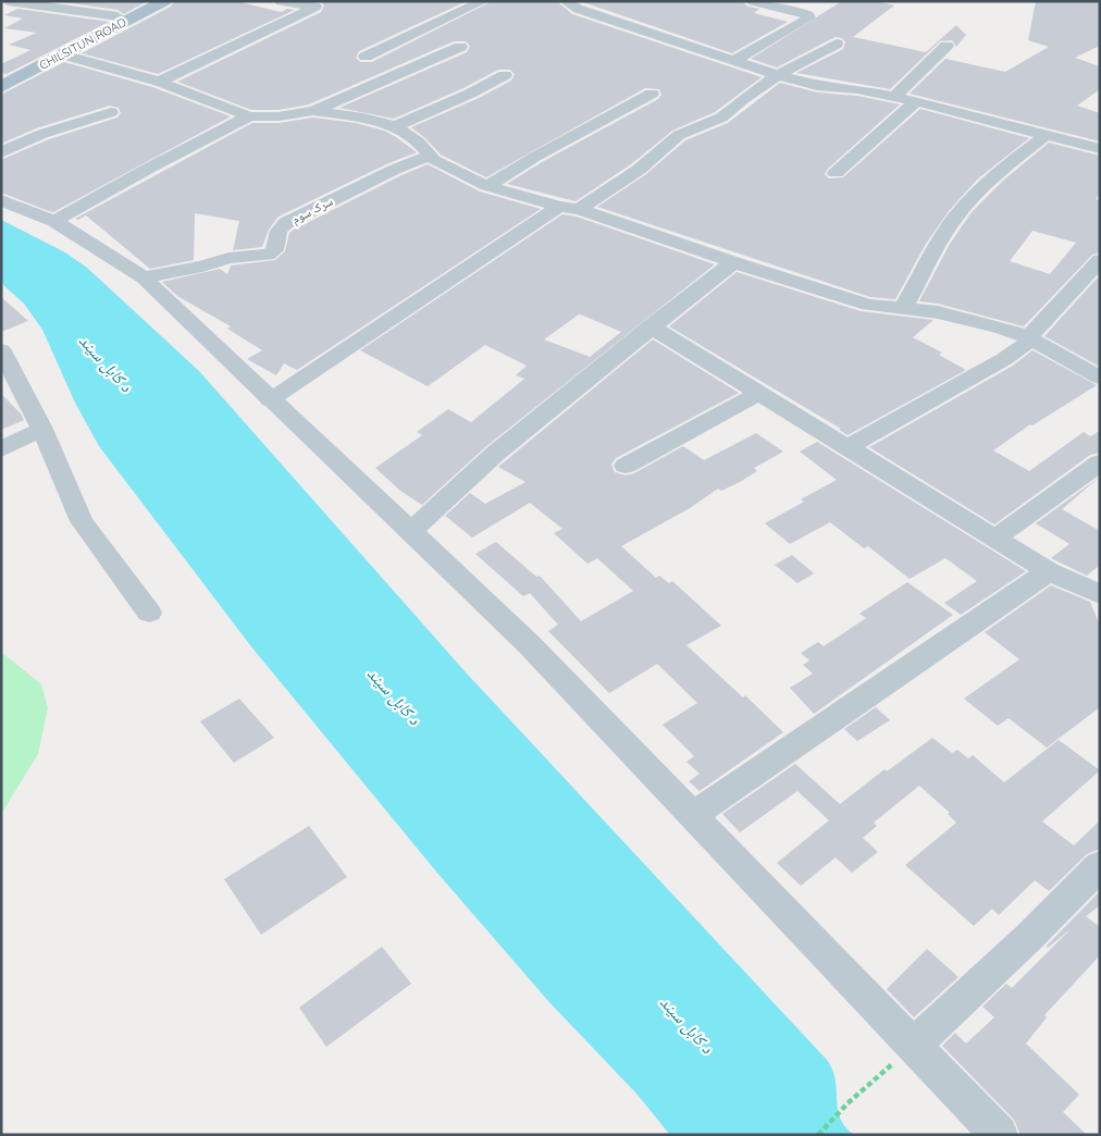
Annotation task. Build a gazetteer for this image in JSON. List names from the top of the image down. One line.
{"streets":{"main road":["CHILSITUN ROAD"],"street":["سرک سوم"]},"water":["د کابل سيند"]}
